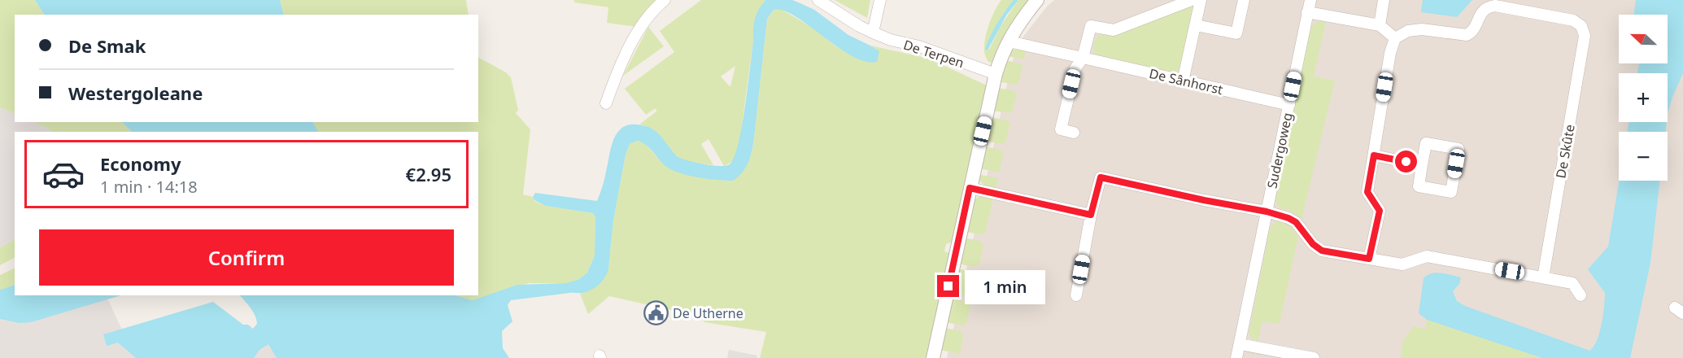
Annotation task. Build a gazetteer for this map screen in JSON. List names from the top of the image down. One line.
{"streets":{"street":["De Terpen","De Sânhorst","Sudergoweg","De Skûte"]},"crossings":[["De Sânhorst","Sudergoweg"]],"places":{"public building":["De Utherne"]},"north":"left","page":{"map_buttons":["+","−"],"banner":["De Smak","Westergoleane"],"list":[{"name":"Economy","note":"1 min · 14:18","value":"€2.95"}],"buttons":"Confirm","bubble":"1 min"}}
